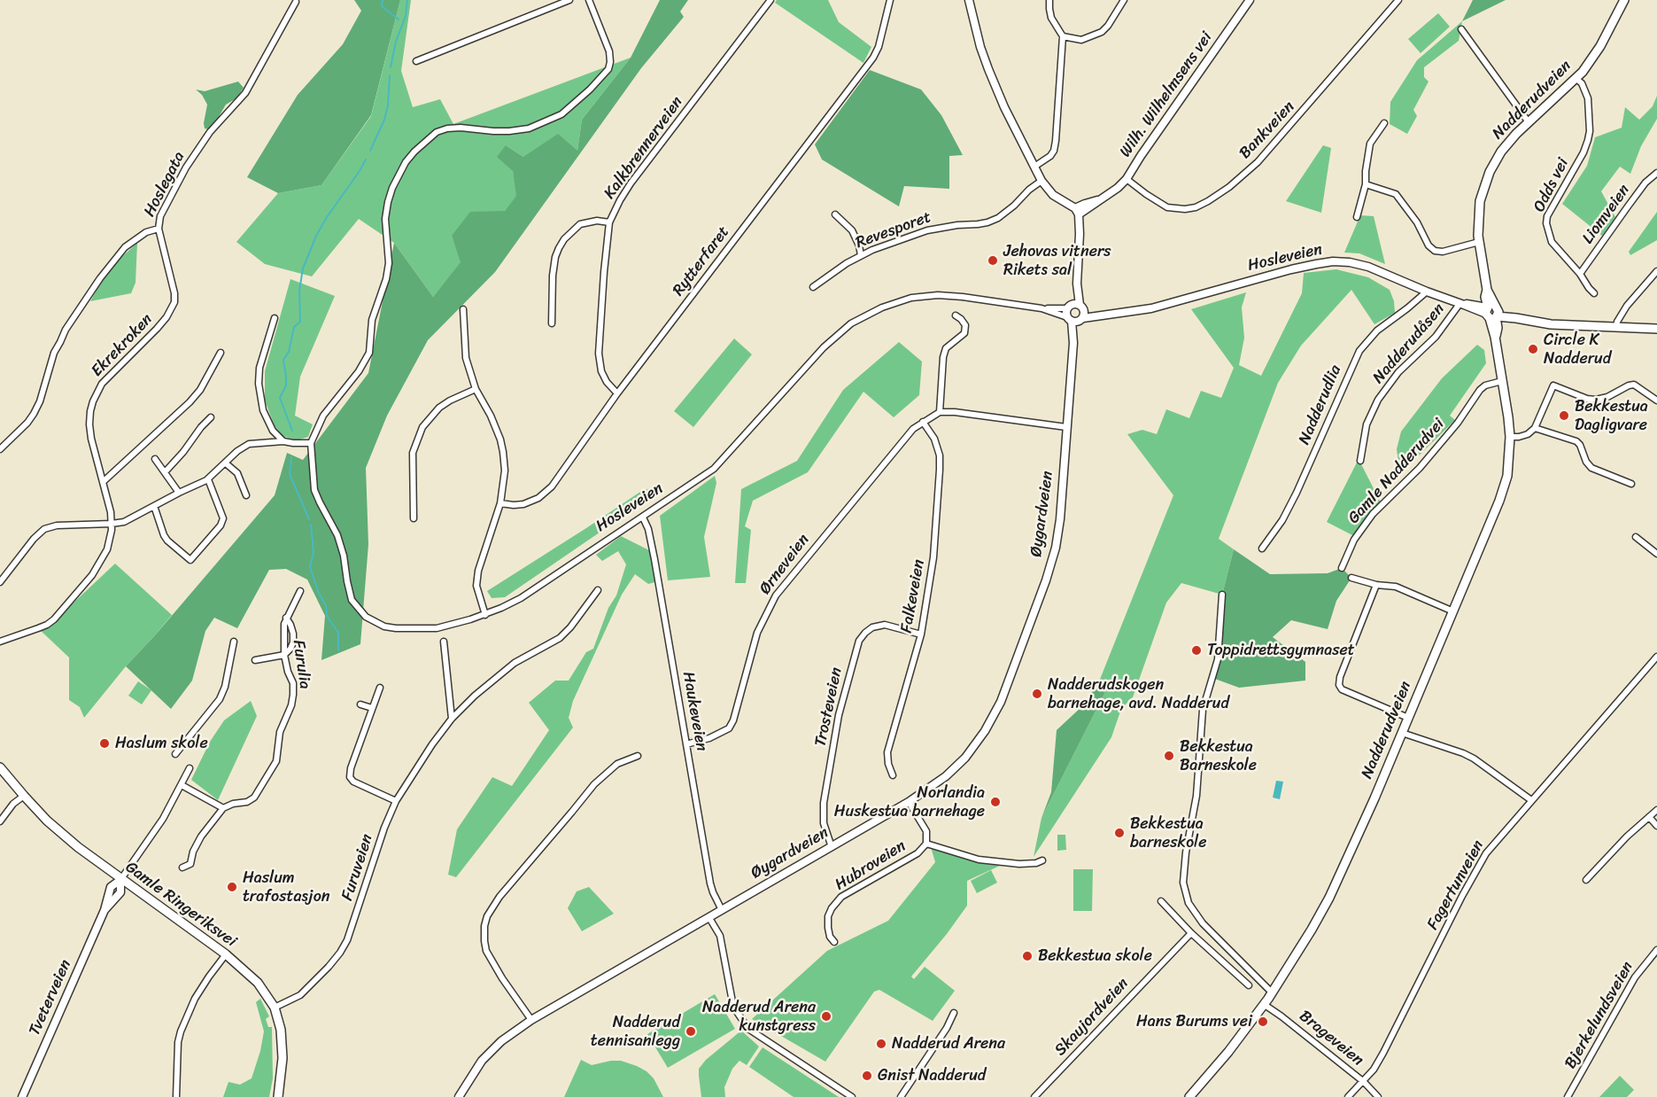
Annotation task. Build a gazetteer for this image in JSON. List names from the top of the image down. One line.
{"streets":{"main road":["Nadderudveien","Hosleveien","Gamle Ringeriksvei"],"street":["Wilh. Wilhelmsens vei","Bankveien","Kalkbrennerveien","Hoslegata","Odds vei","Liomveien","Revesporet","Rytterfaret","Nadderudåsen","Ekrekroken","Nadderudlia","Gamle Nadderudvei","Øygardveien","Ørneveien","Falkeveien","Furulia","Trosteveien","Haukeveien","Hubroveien","Furuveien","Fagertunveien","Tveterveien","Bjerkelundsveien","Skaujordveien","Brageveien"]},"crossings":[["Wilh. Wilhelmsens vei","Bankveien"],["Nadderudveien","Odds vei"],["Nadderudveien","Hosleveien"],["Nadderudveien","Gamle Nadderudvei"],["Nadderudveien","Brageveien"],["Kalkbrennerveien","Rytterfaret"],["Hoslegata","Ekrekroken"],["Odds vei","Liomveien"],["Hosleveien","Nadderudåsen"],["Hosleveien","Nadderudlia"],["Hosleveien","Øygardveien"],["Hosleveien","Haukeveien"],["Øygardveien","Trosteveien"],["Øygardveien","Haukeveien"],["Ørneveien","Falkeveien"],["Ørneveien","Haukeveien"],["Falkeveien","Trosteveien"],["Furuveien","Gamle Ringeriksvei"],["Fagertunveien","Brageveien"],["Gamle Ringeriksvei","Tveterveien"]],"places":["Jehovas vitners Rikets sal","Circle K Nadderud","Bekkestua Dagligvare","Toppidrettsgymnaset","Nadderudskogen barnehage, avd. Nadderud","Haslum skole","Bekkestua Barneskole","Norlandia Huskestua barnehage","Bekkestua barneskole","Haslum trafostasjon","Bekkestua skole","Nadderud Arena kunstgress","Hans Burums vei","Nadderud tennisanlegg","Nadderud Arena","Gnist Nadderud"]}
